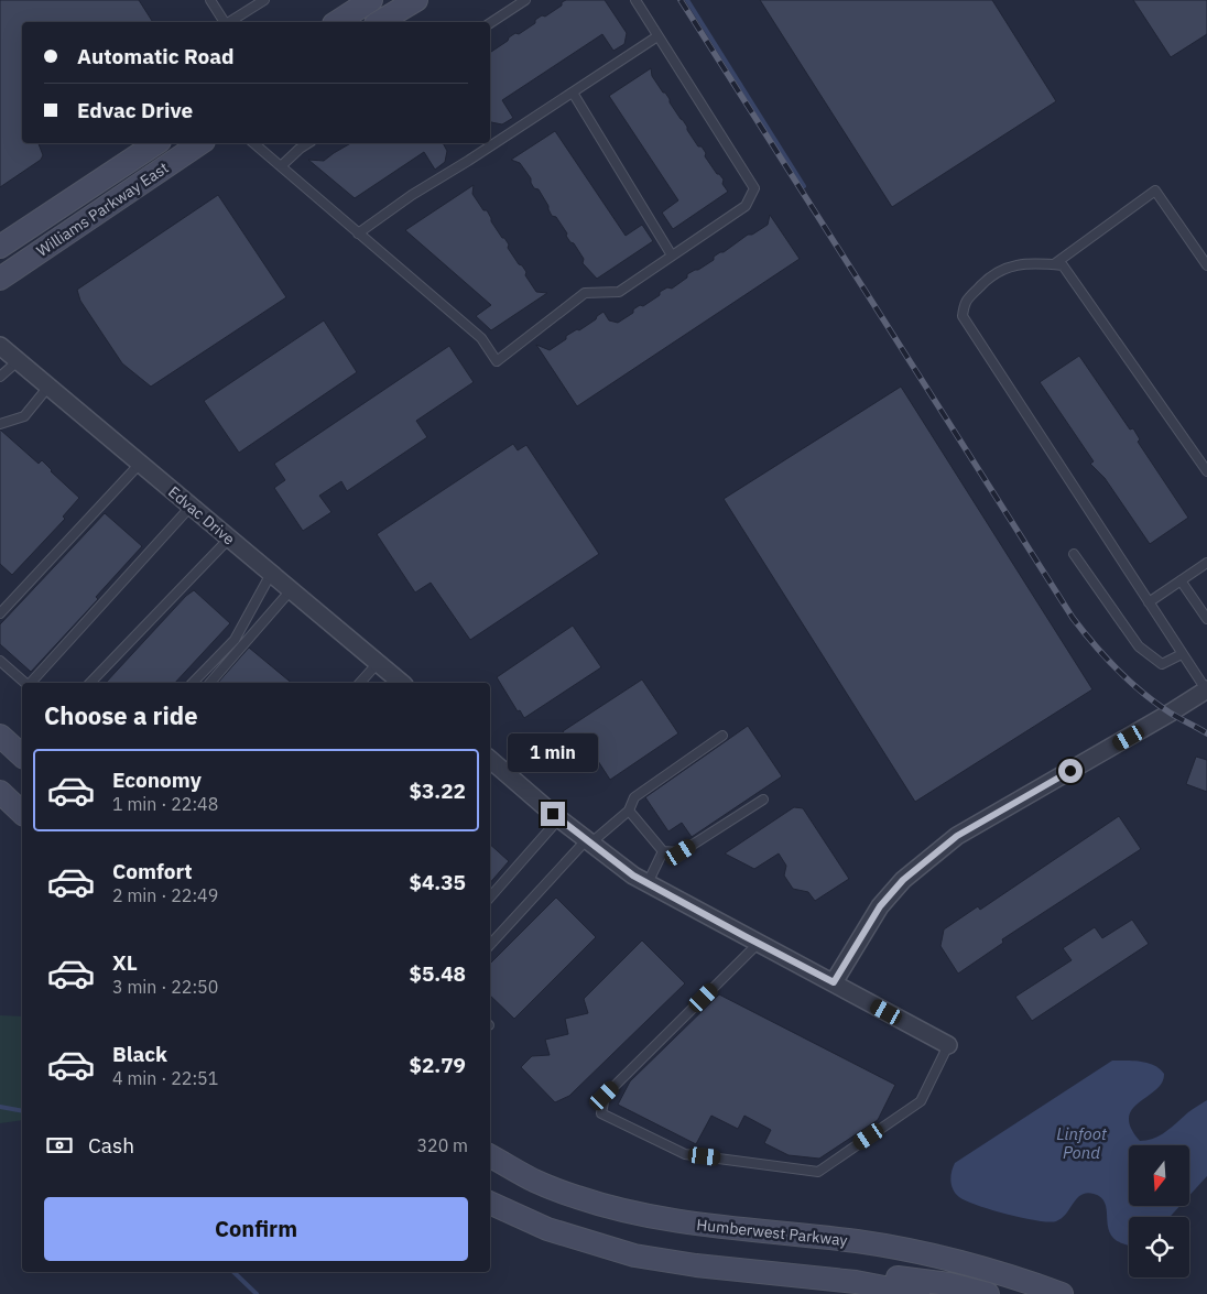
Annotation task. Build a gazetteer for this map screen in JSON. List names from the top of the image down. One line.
{"streets":{"main road":["Williams Parkway East","Humberwest Parkway"],"street":["Edvac Drive"]},"water":["Linfoot Pond"],"north":"bottom","page":{"banner":["Automatic Road","Edvac Drive"],"heading":"Choose a ride","bubble":"1 min","list":[{"name":"Economy","note":"1 min · 22:48","value":"$3.22"},{"name":"Comfort","note":"2 min · 22:49","value":"$4.35"},{"name":"XL","note":"3 min · 22:50","value":"$5.48"},{"name":"Black","note":"4 min · 22:51","value":"$2.79"}],"pay":["Cash","320 m"],"buttons":"Confirm"}}
